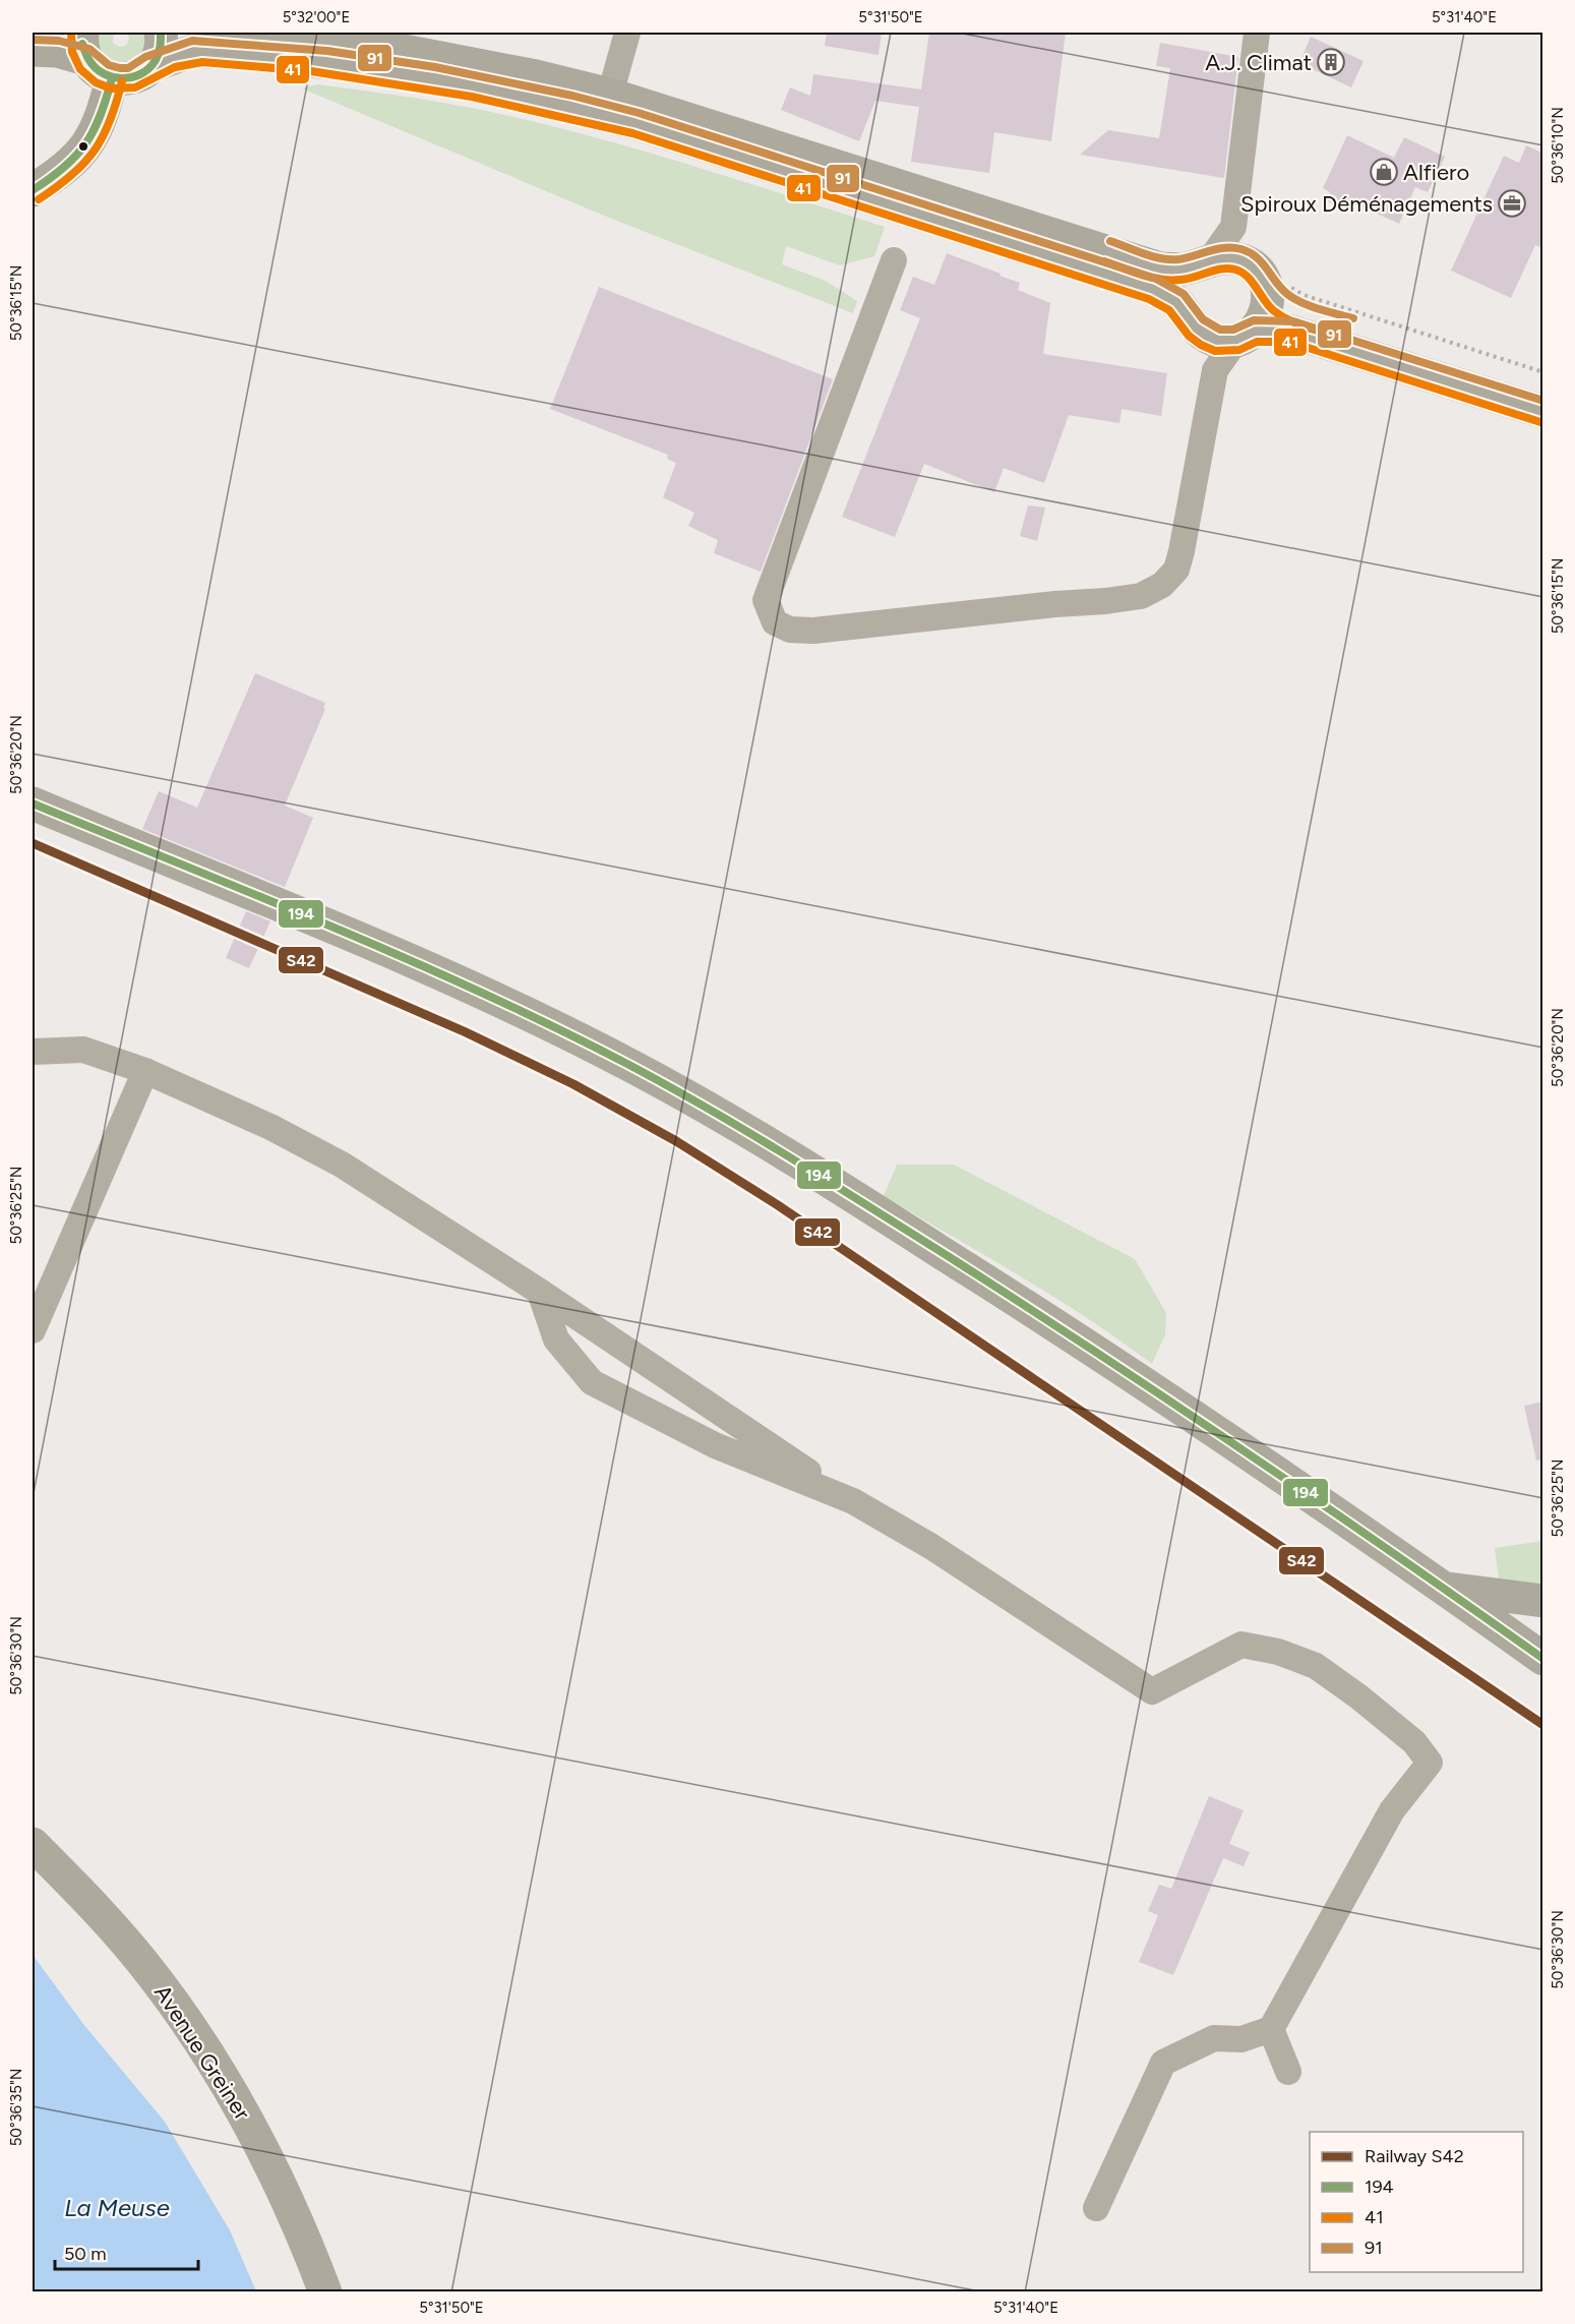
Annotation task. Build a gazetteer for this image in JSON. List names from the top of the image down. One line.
{"streets":{"main road":["Avenue Greiner"]},"water":["La Meuse"],"places":{"building":["A.J. Climat"],"shop":["Alfiero"],"office":["Spiroux Déménagements"]},"lines":["transit line 194","transit line 41","transit line 91","rail line S42"],"legend":["Railway S42","194","41","91"],"scale_bar":"50 m","coordinates":["5°32'00\"E","5°31'50\"E","5°31'40\"E","50°36'10\"N","50°36'15\"N","50°36'20\"N","50°36'25\"N","50°36'30\"N","50°36'35\"N"]}
